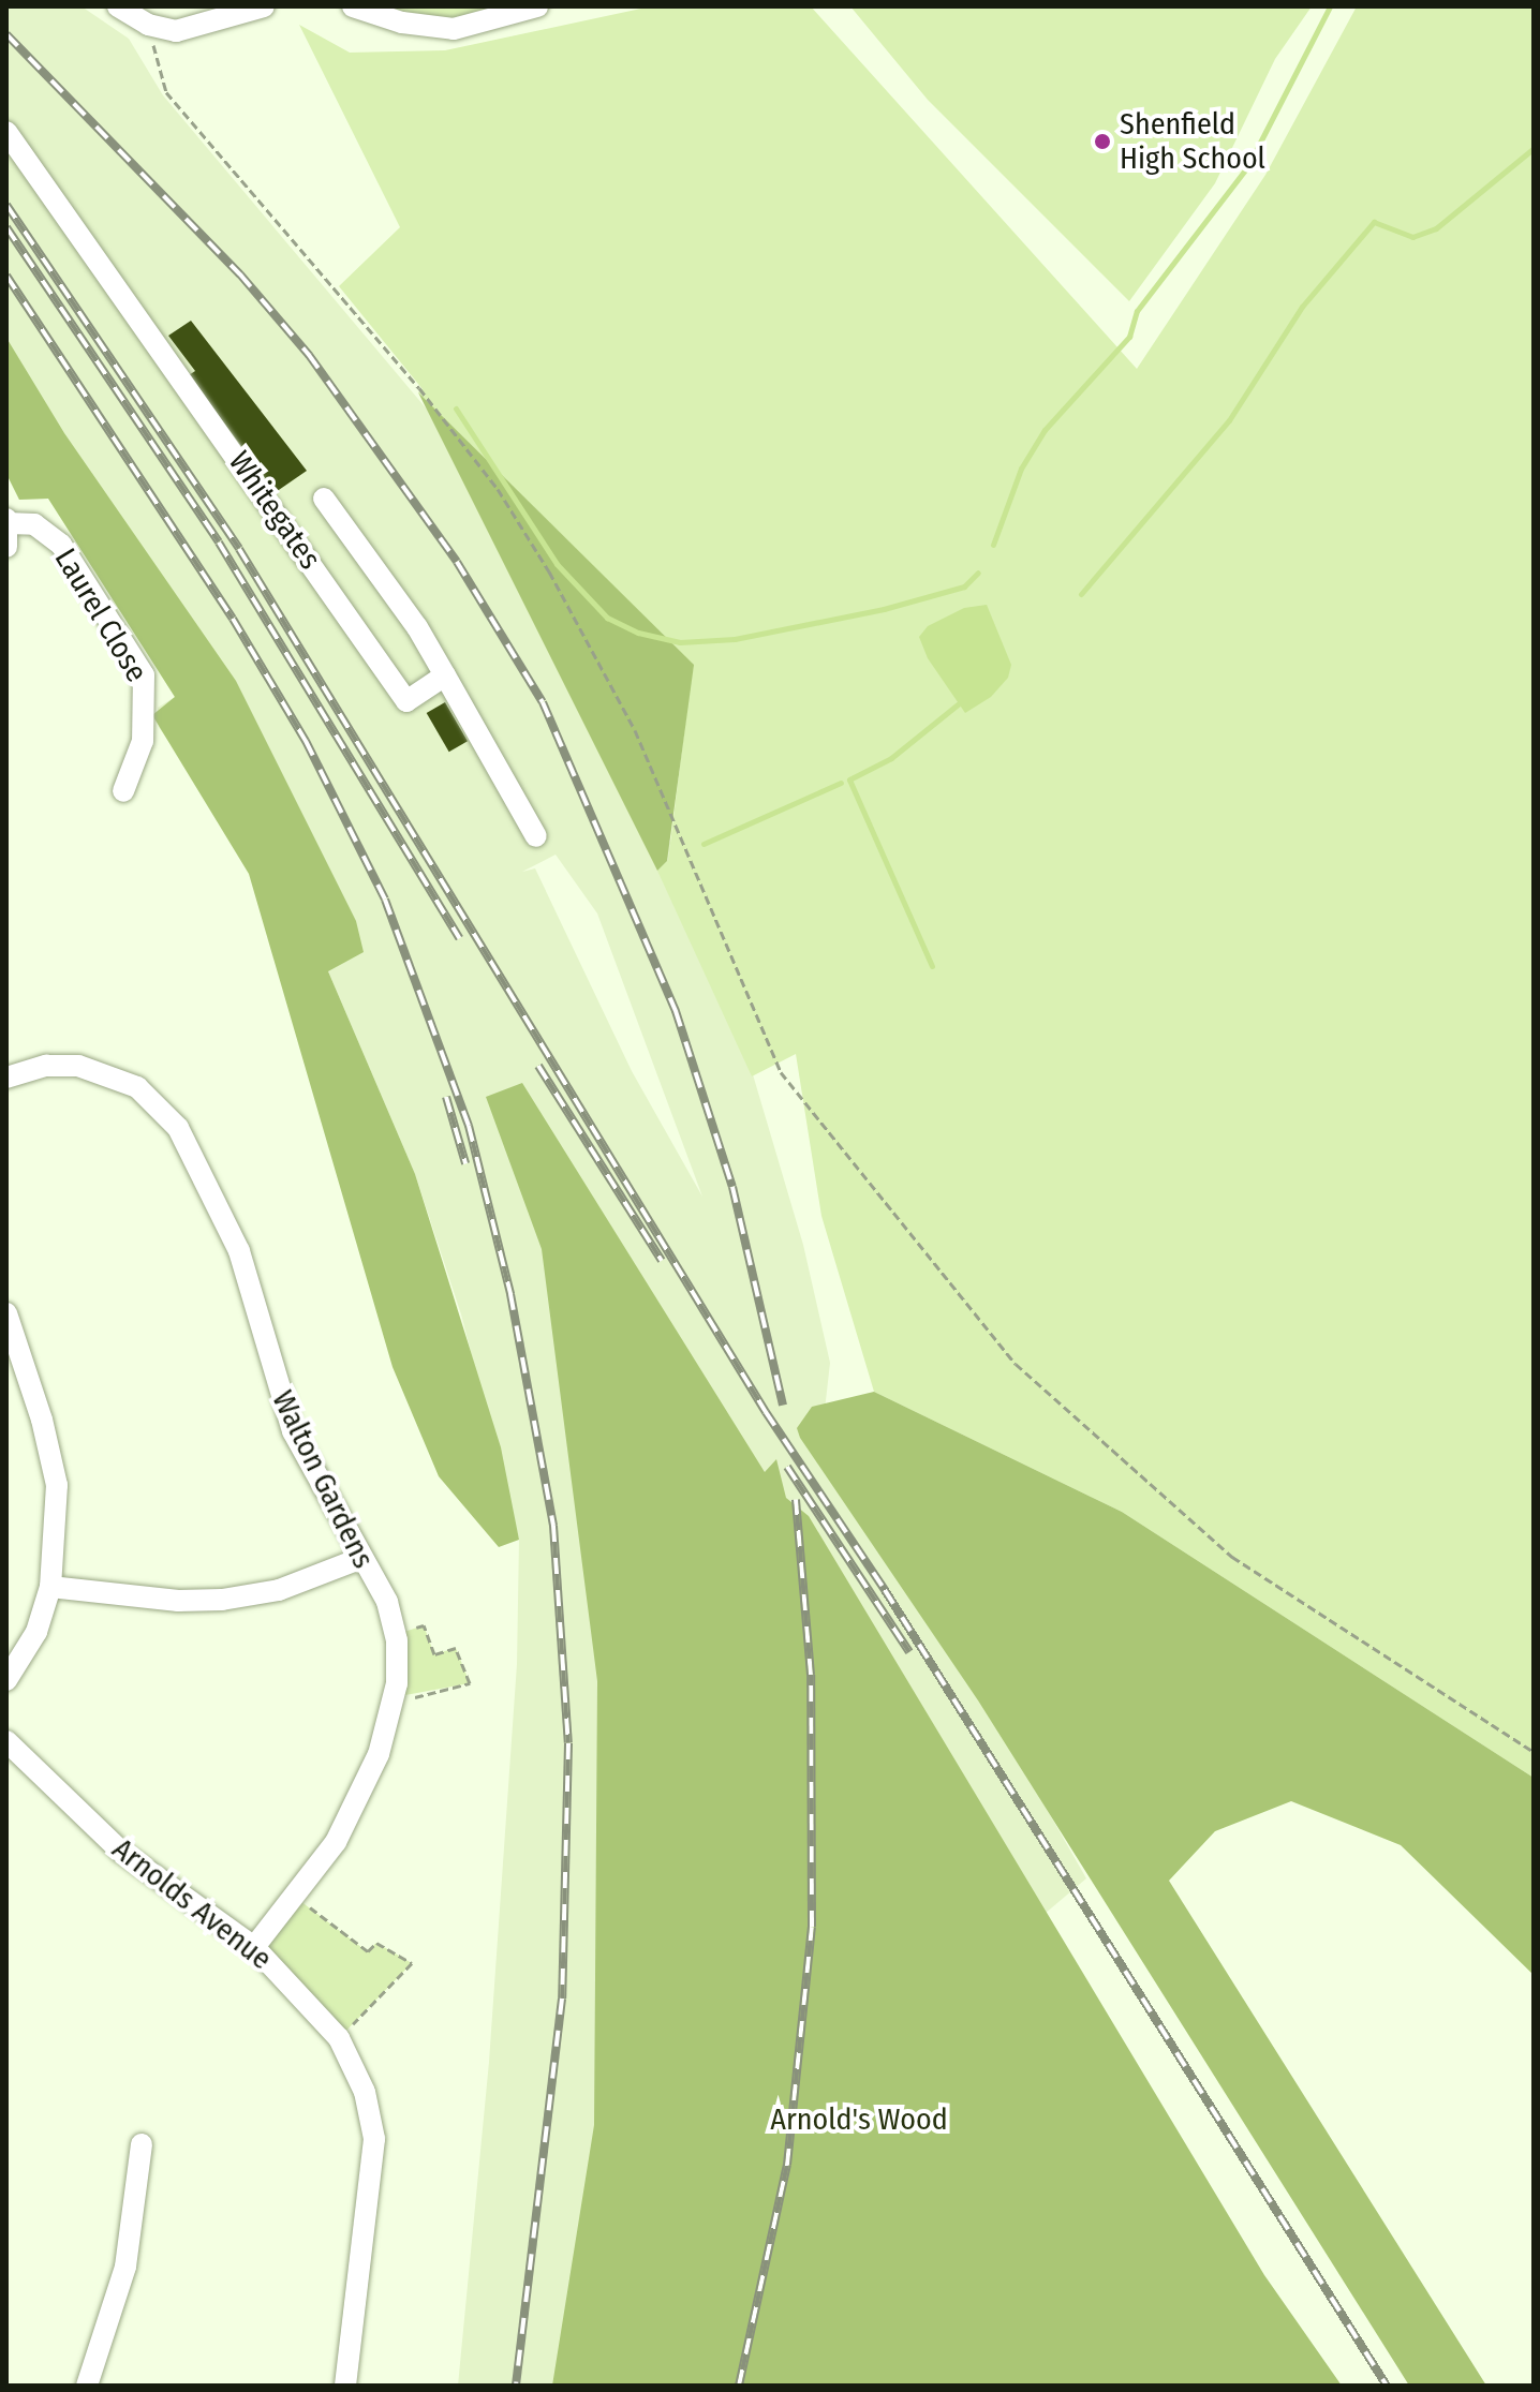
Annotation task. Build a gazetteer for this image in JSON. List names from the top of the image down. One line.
{"streets":{"street":["Whitegates","Laurel Close","Walton Gardens","Arnolds Avenue"]},"crossings":[["Walton Gardens","Arnolds Avenue"]],"parks":["Arnold's Wood"],"places":["Shenfield High School"]}
